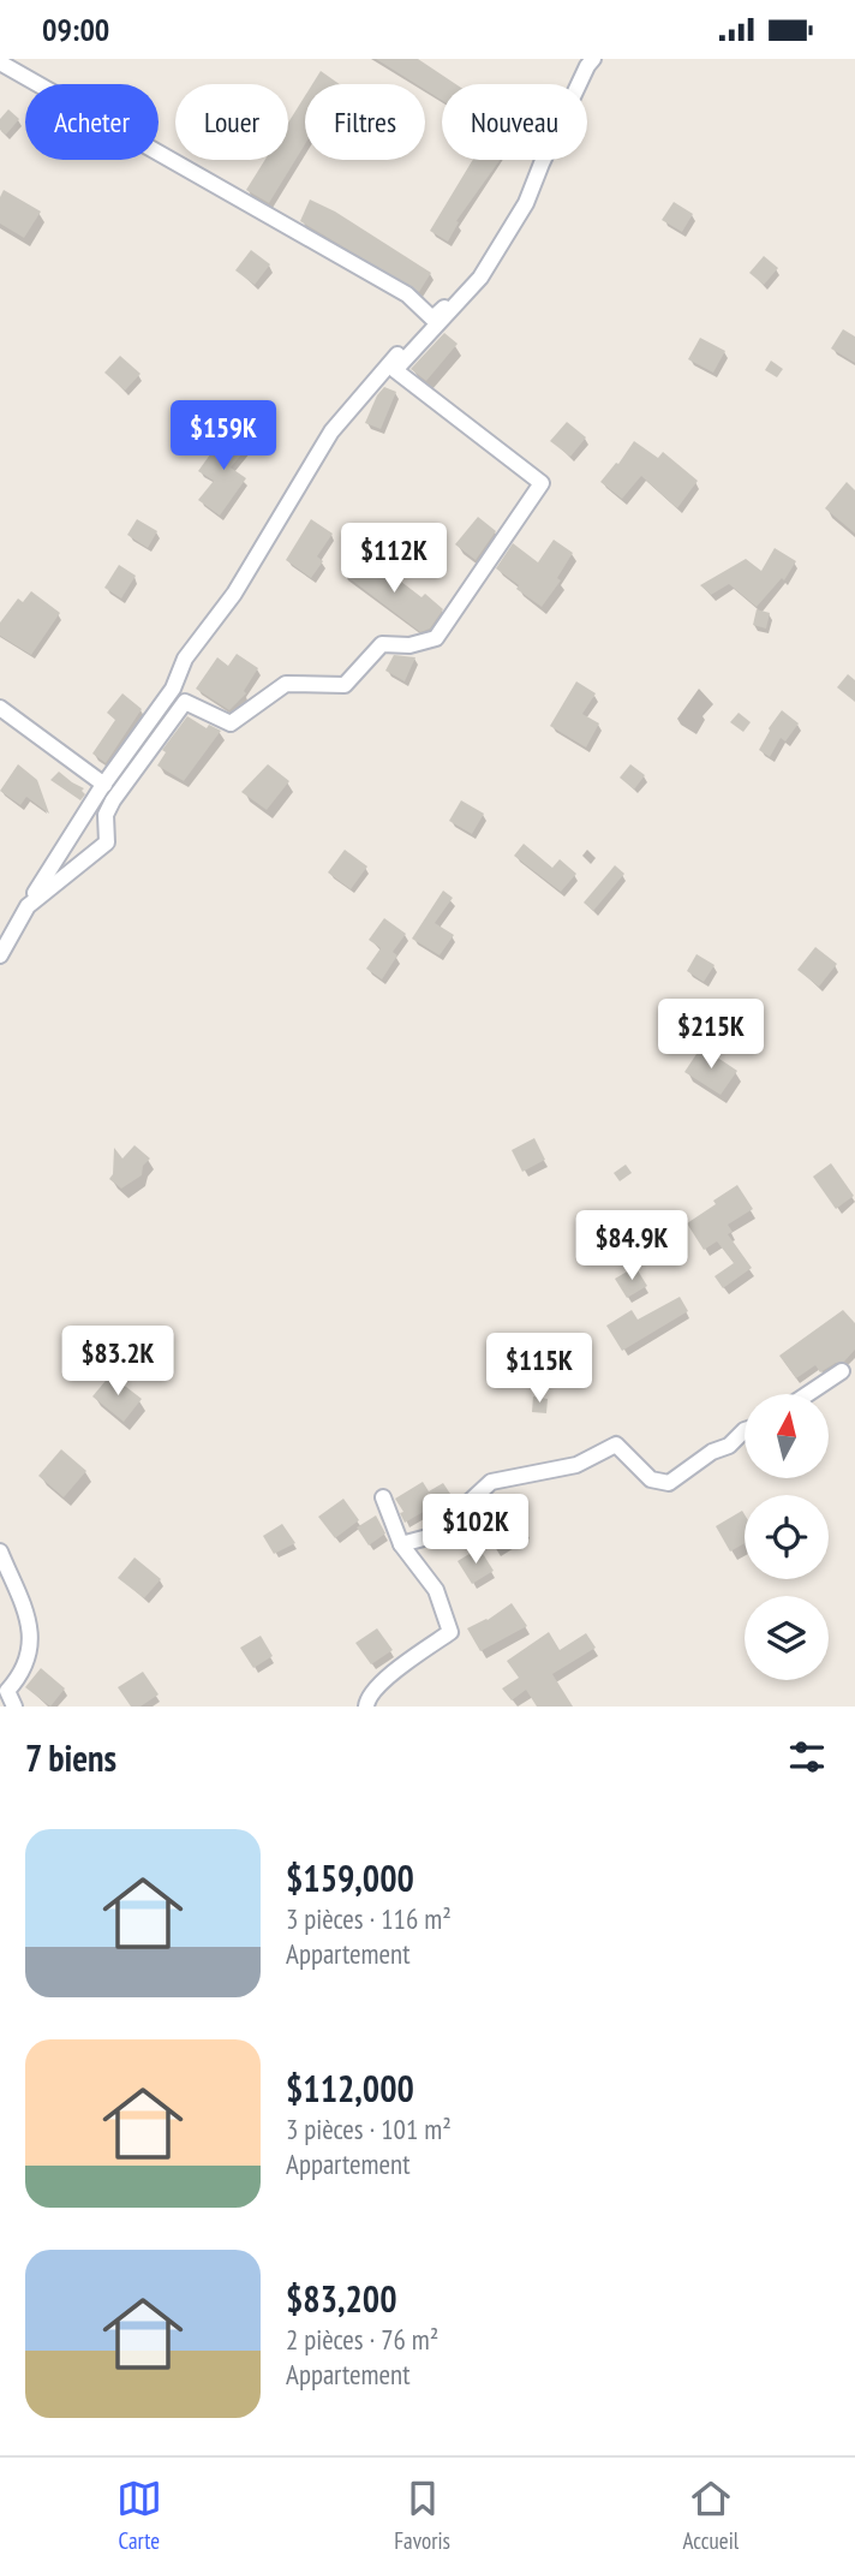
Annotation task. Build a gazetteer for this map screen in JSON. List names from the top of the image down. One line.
{"north":"top","page":{"status":"09:00","chip":["Acheter","Louer","Filtres","Nouveau"],"price":["$159K","$112K","$215K","$84.9K","$83.2K","$115K","$102K"],"heading":"7 biens","list":[{"name":"$159,000","note":"3 pièces · 116 m² · Appartement"},{"name":"$112,000","note":"3 pièces · 101 m² · Appartement"},{"name":"$83,200","note":"2 pièces · 76 m² · Appartement"}],"tabs":["Carte","Favoris","Accueil"]}}
